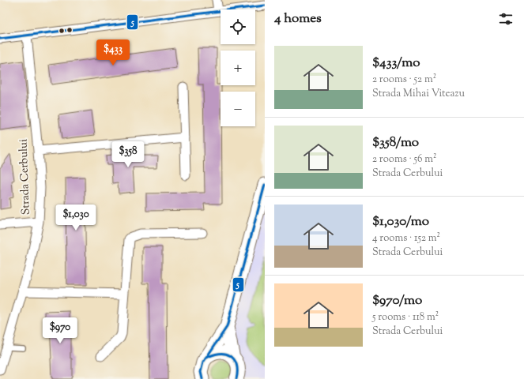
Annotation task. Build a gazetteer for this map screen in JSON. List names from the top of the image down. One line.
{"streets":{"street":["Strada Cerbului"]},"lines":["transit line 5"],"page":{"heading":"4 homes","map_buttons":["+","−"],"list":[{"name":"$433/mo","note":"2 rooms · 52 m² · Strada Mihai Viteazu"},{"name":"$358/mo","note":"2 rooms · 56 m² · Strada Cerbului"},{"name":"$1,030/mo","note":"4 rooms · 152 m² · Strada Cerbului"},{"name":"$970/mo","note":"5 rooms · 118 m² · Strada Cerbului"}],"price":["$433","$358","$1,030","$970"]}}
